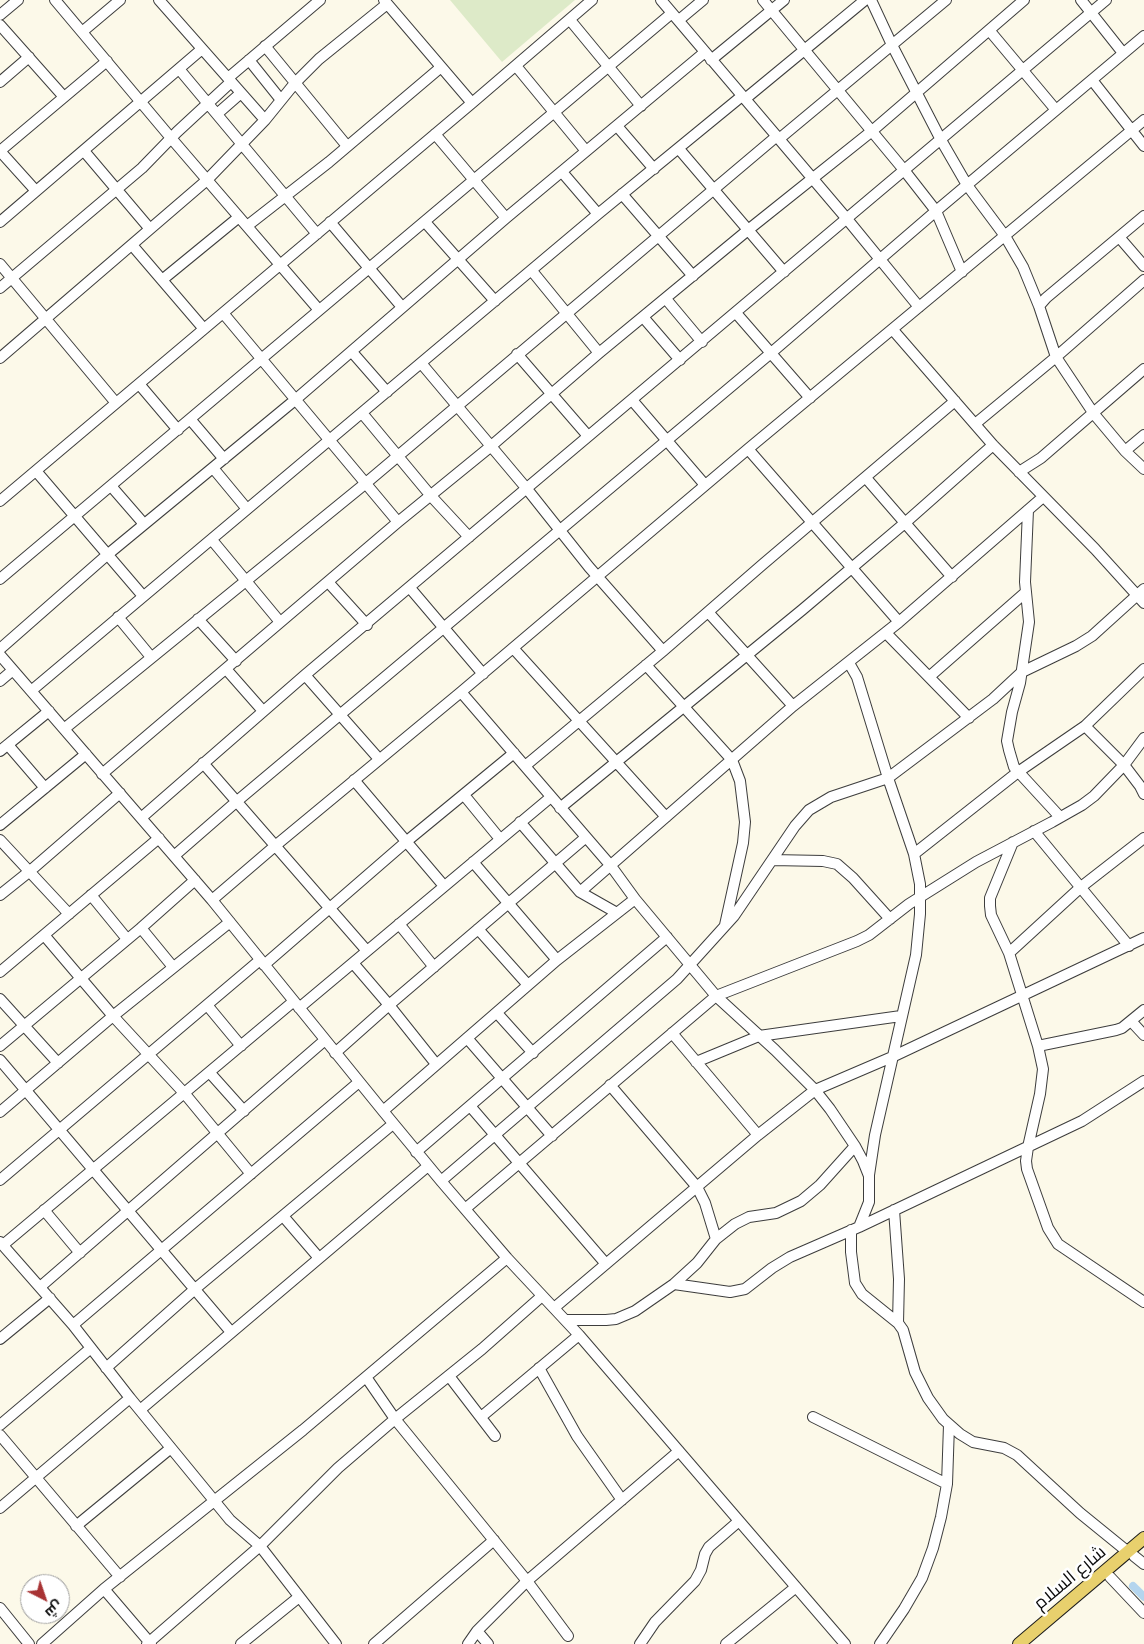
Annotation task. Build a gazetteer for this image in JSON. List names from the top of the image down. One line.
{"streets":{"main road":["شارع السلام"]},"north":"bottom right"}
